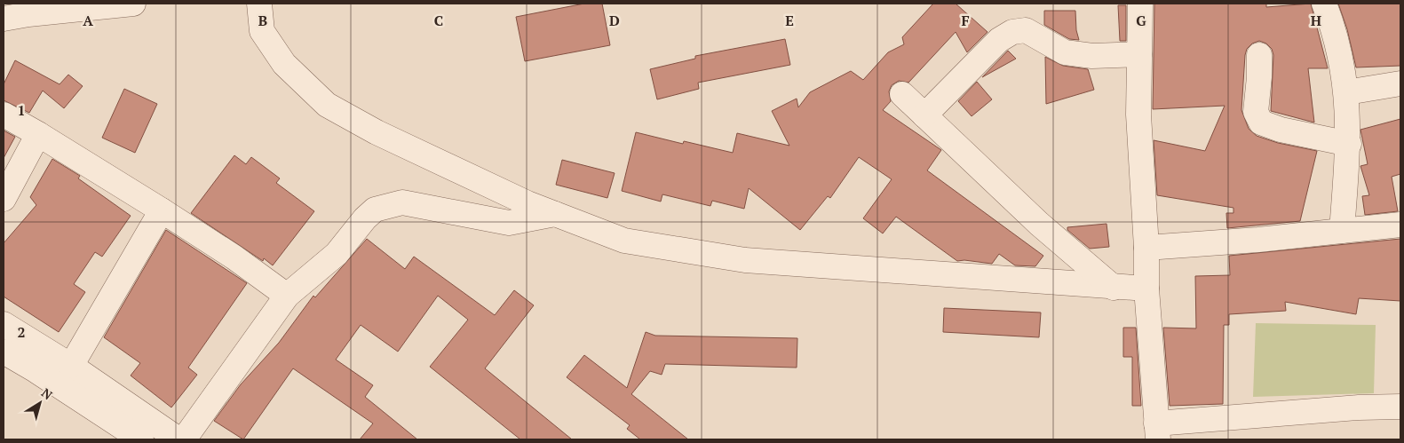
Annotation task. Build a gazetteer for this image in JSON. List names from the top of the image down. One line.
{"north":"top right","grid":{"columns":["A","B","C","D","E","F","G","H"],"rows":["1","2"]}}
